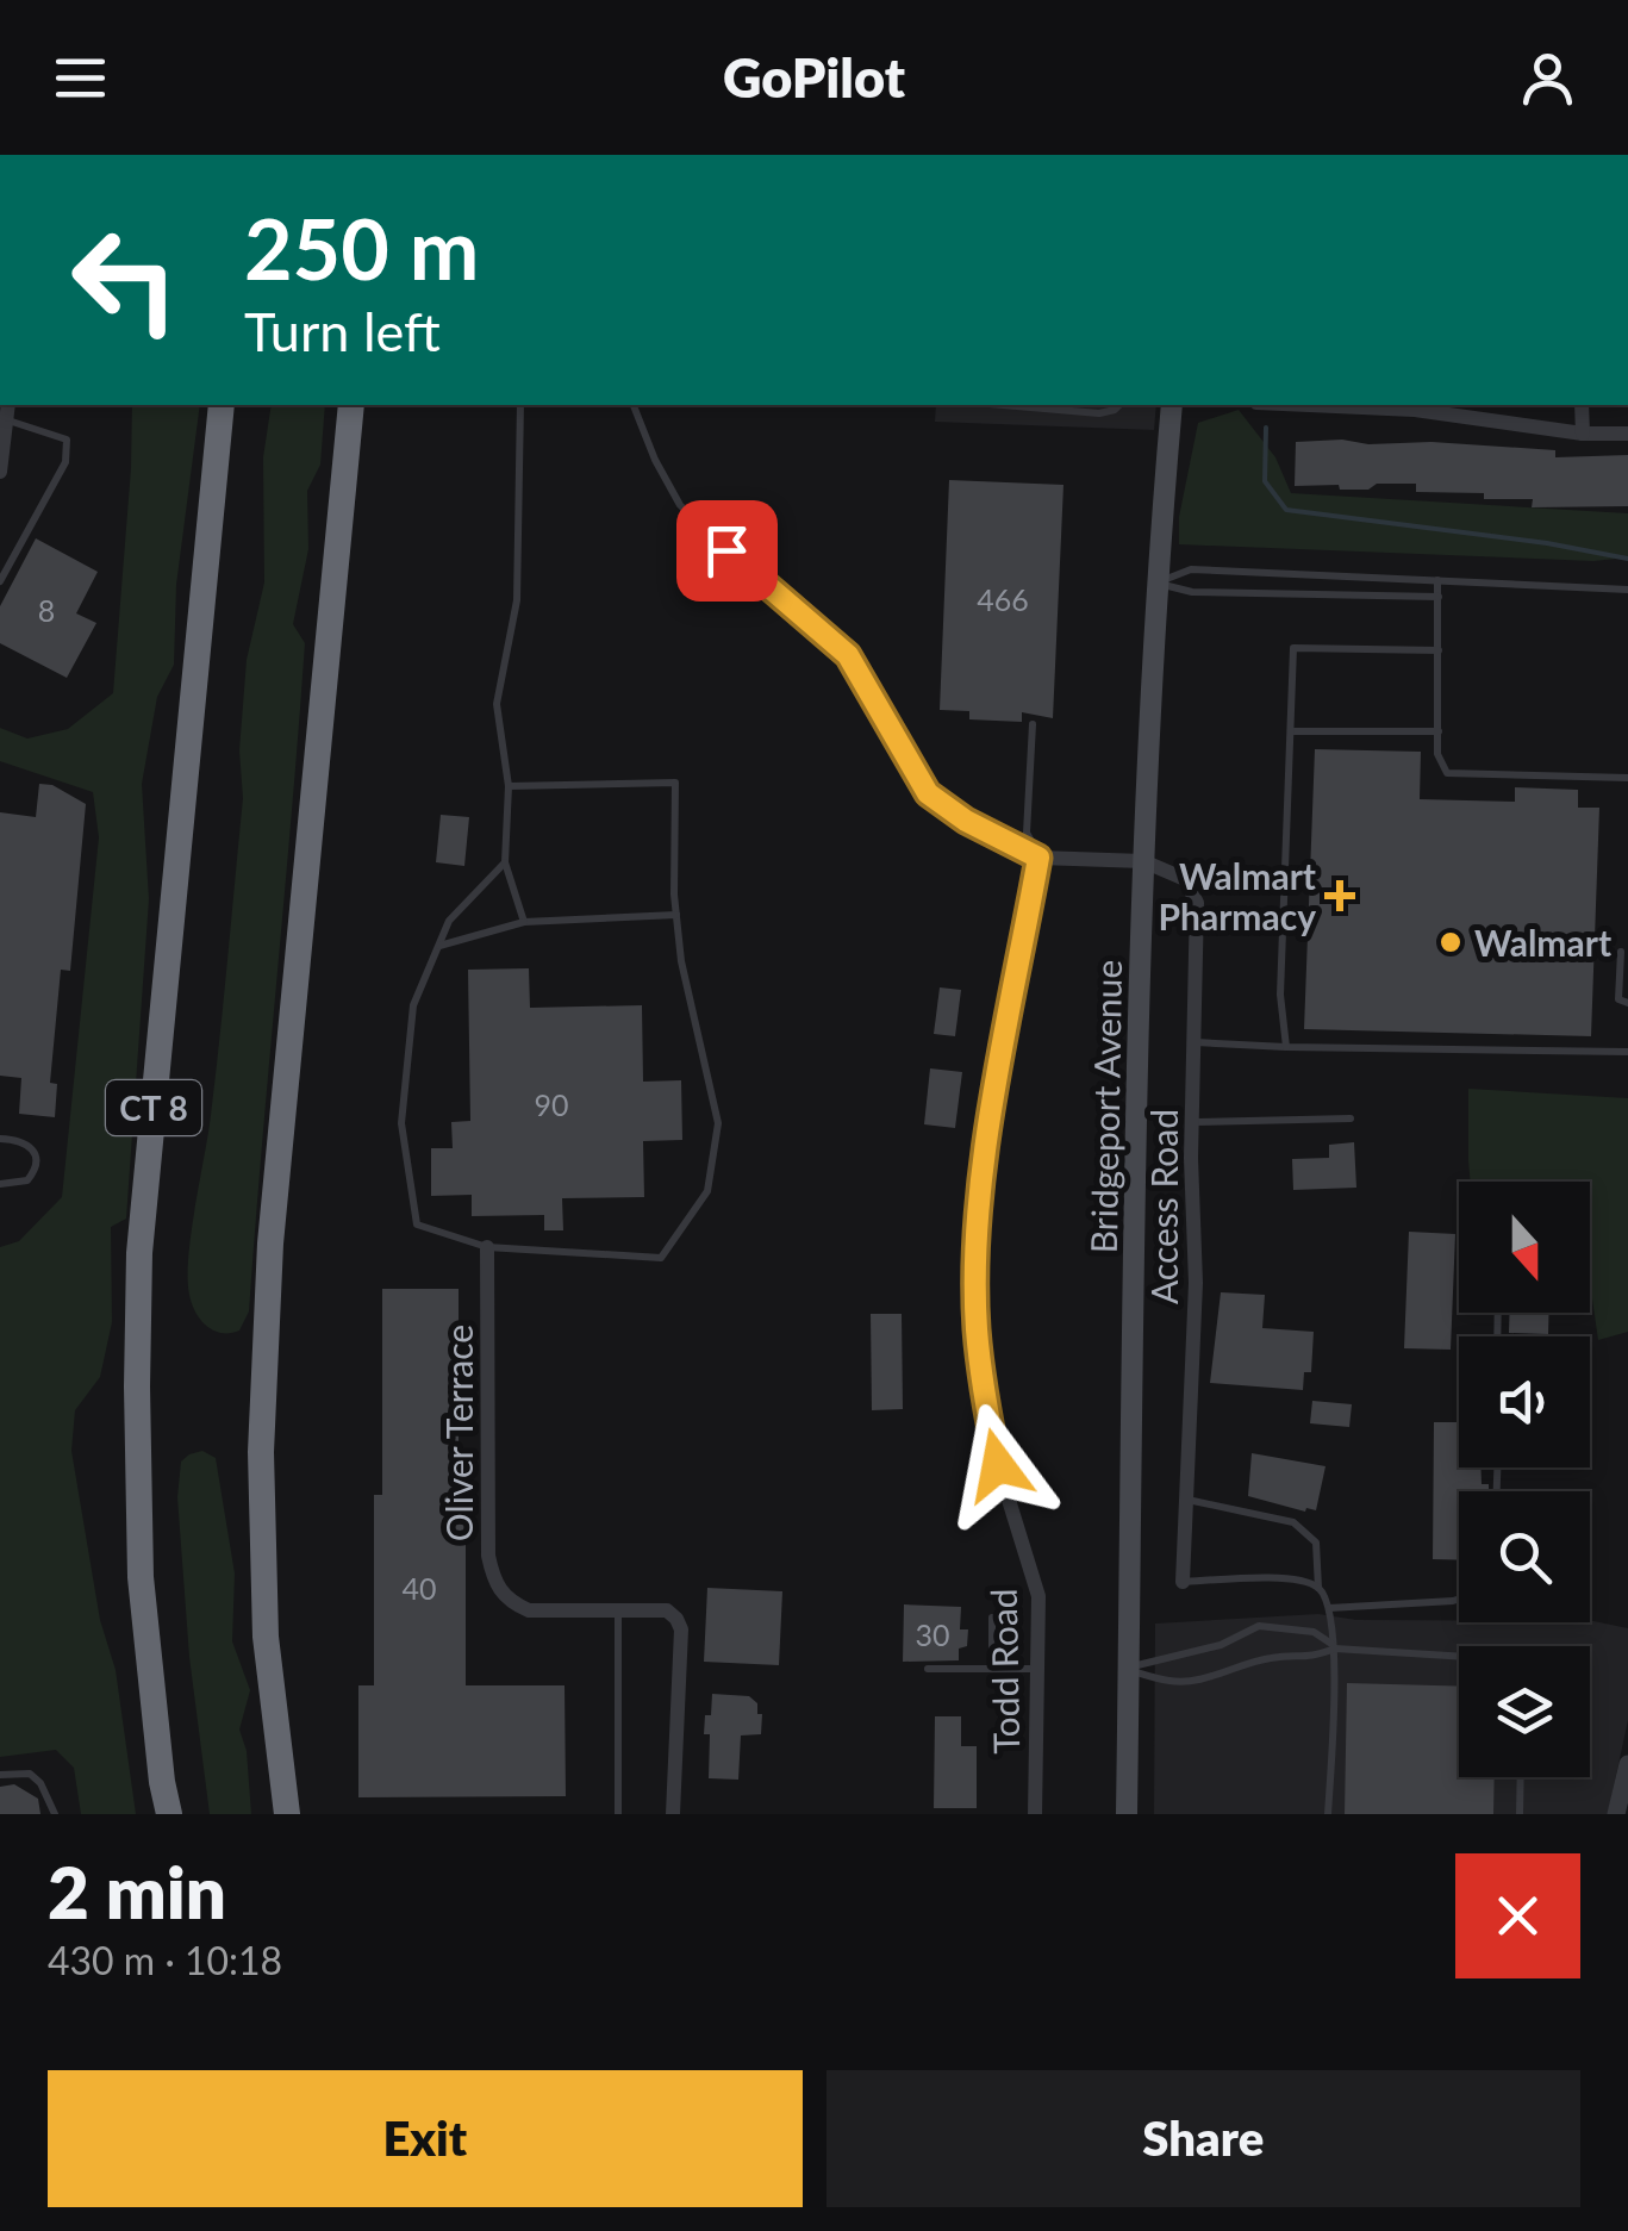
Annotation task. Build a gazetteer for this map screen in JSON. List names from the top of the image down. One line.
{"streets":{"highway":["CT 8"],"main road":["Bridgeport Avenue"],"street":["Access Road","Oliver Terrace","Todd Road"]},"crossings":[["Bridgeport Avenue","Access Road"]],"places":{"health":["Walmart Pharmacy"],"other":["Walmart"]},"house_numbers":["466","8","90","40","30"],"north":"bottom","page":{"header":"GoPilot","turn":["250 m","Turn left"],"heading":["2 min","430 m · 10:18"],"buttons":["Exit","Share"]}}
